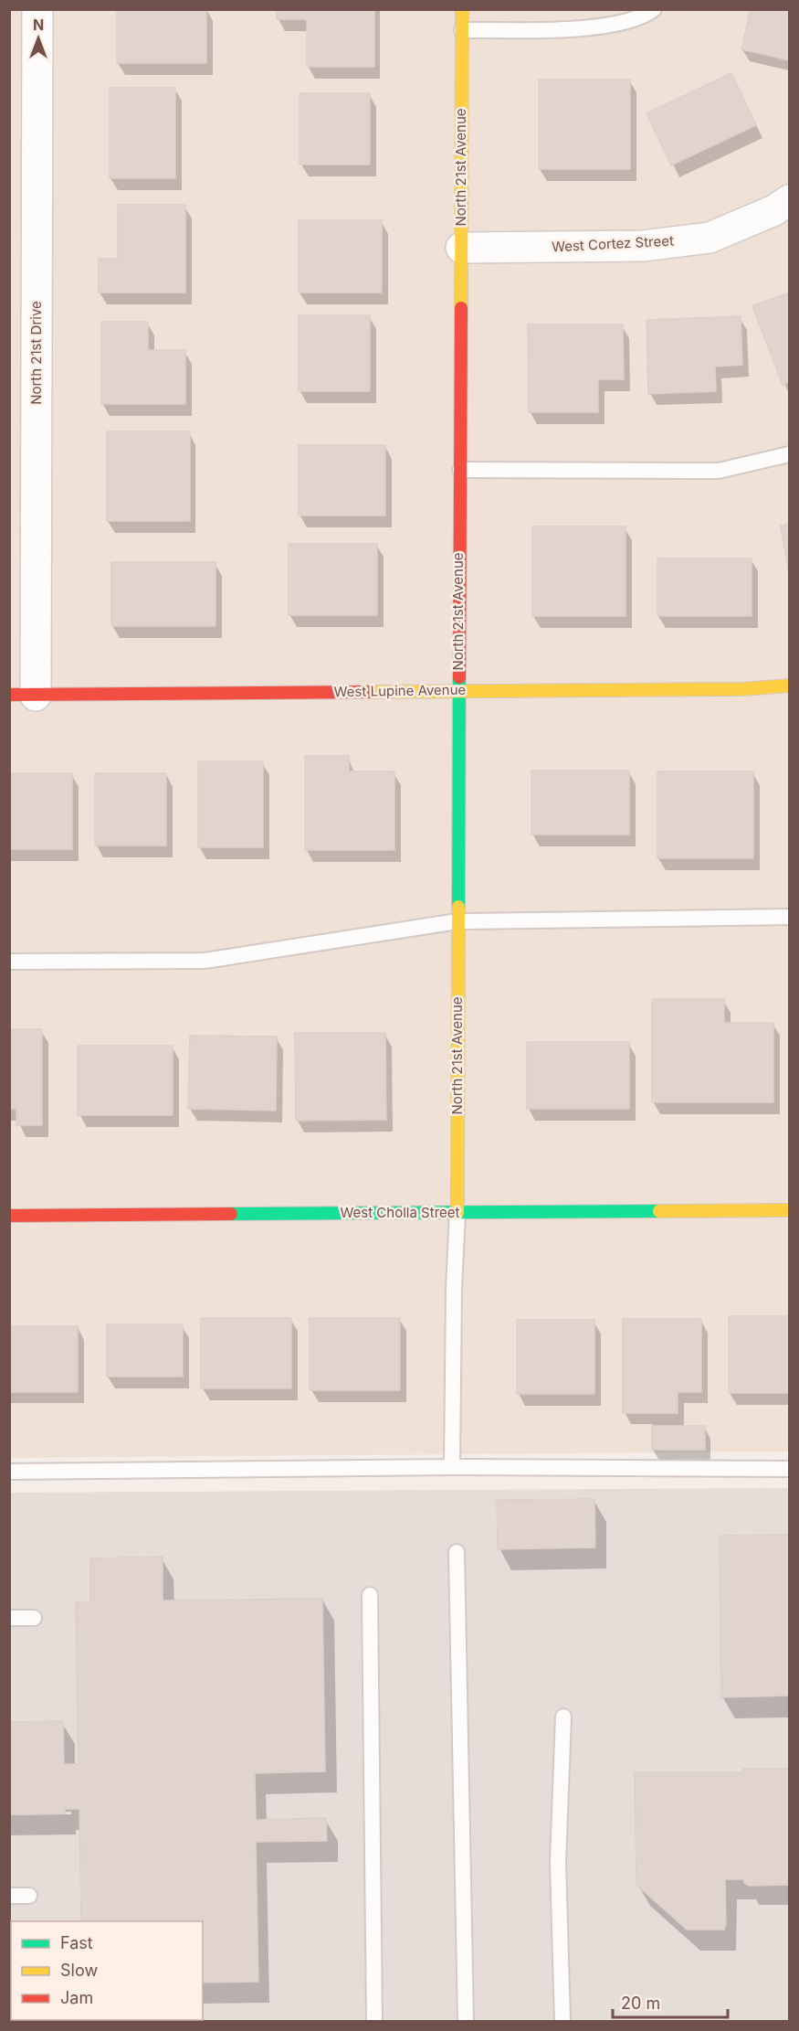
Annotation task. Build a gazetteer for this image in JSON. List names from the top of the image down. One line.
{"streets":{"street":["North 21st Avenue","West Cortez Street","North 21st Drive","West Lupine Avenue","West Cholla Street"]},"crossings":[["North 21st Avenue","West Cortez Street"],["North 21st Avenue","West Lupine Avenue"],["North 21st Avenue","West Cholla Street"],["North 21st Drive","West Lupine Avenue"]],"legend":["Fast","Slow","Jam"],"scale_bar":"20 m","north":"top"}
